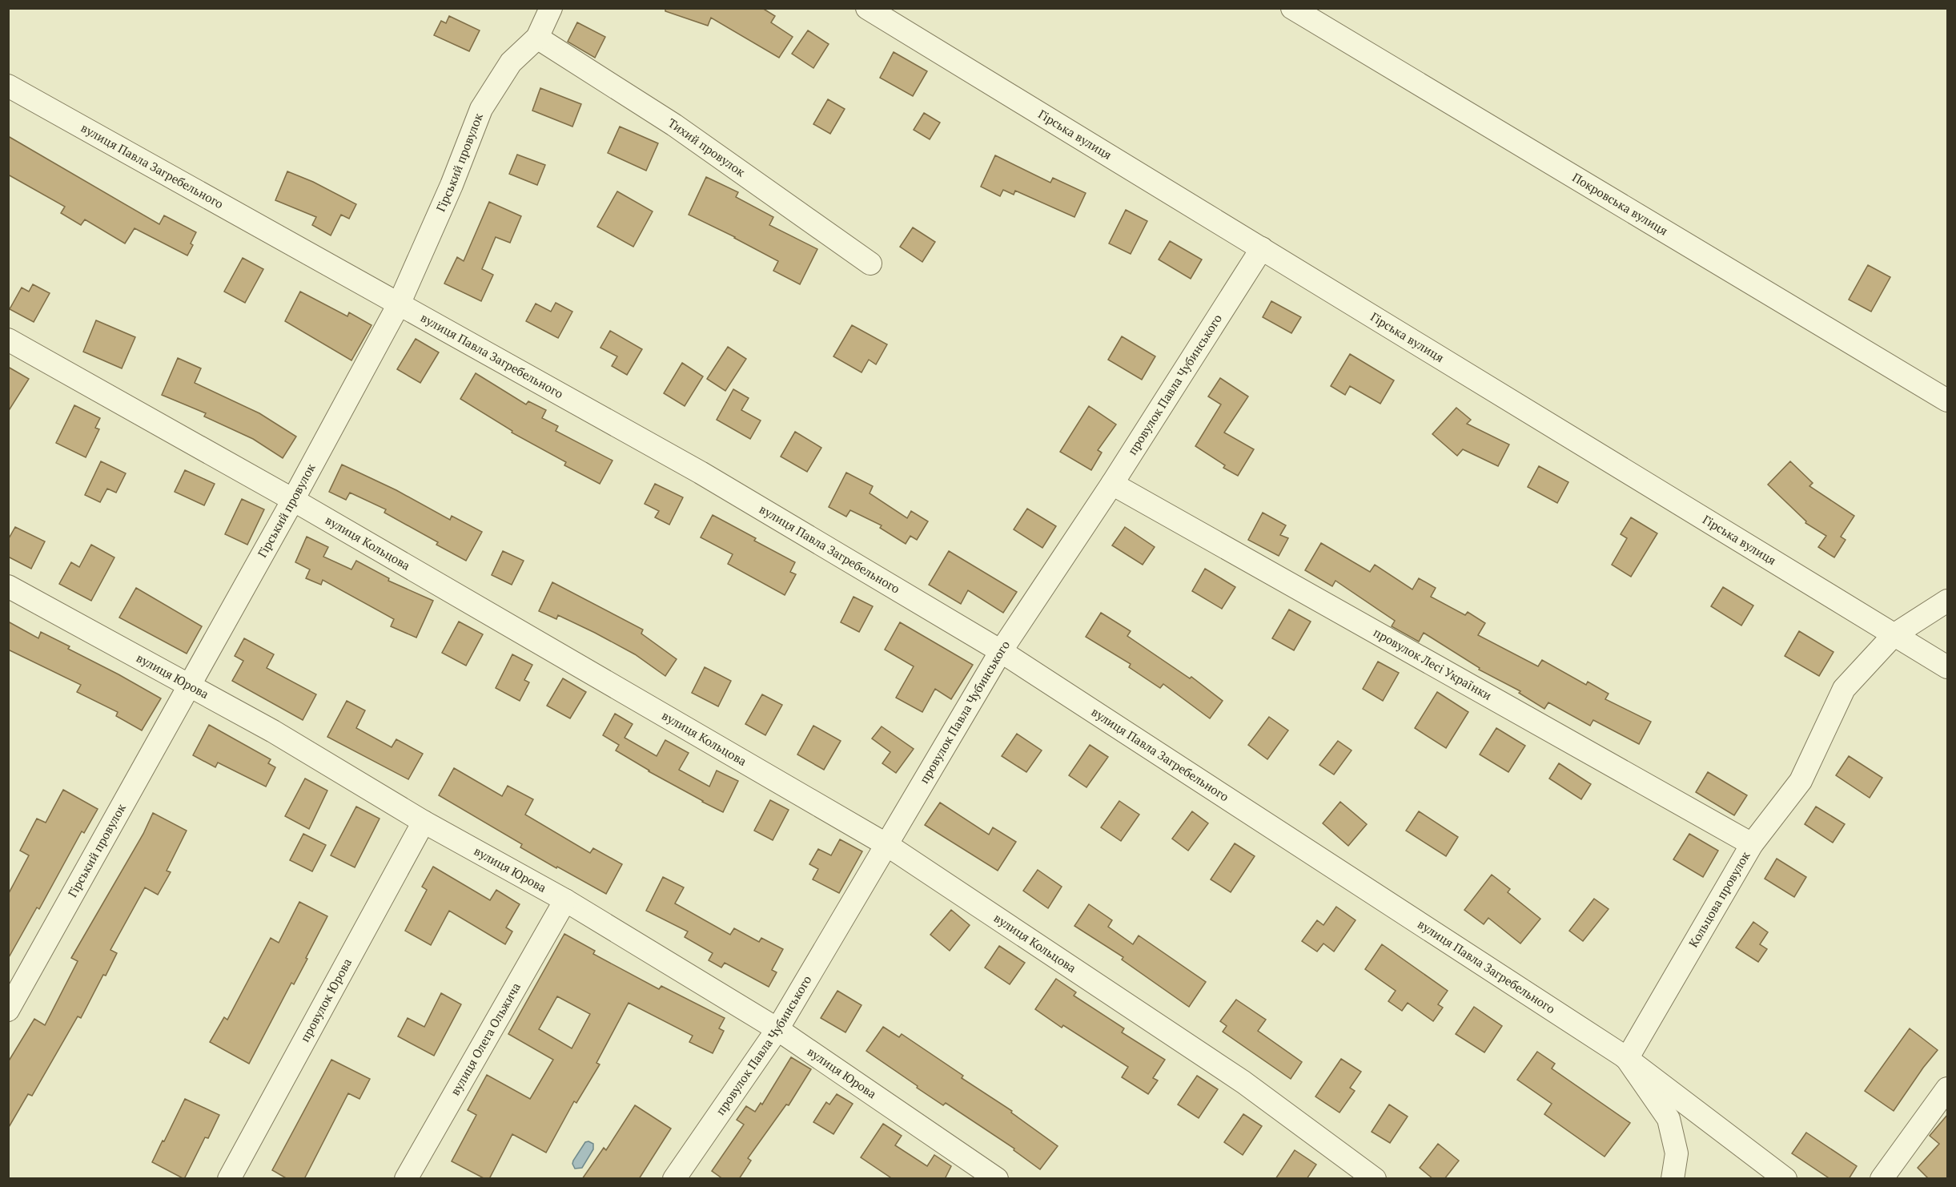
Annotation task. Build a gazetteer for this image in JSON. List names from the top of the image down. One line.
{"streets":{"street":["Гірська вулиця","Тихий провулок","Гірський провулок","вулиця Павла Загребельного","Покровська вулиця","провулок Павла Чубинського","вулиця Кольцова","провулок Лесі Українки","вулиця Юрова","Кольцова провулок","провулок Юрова","вулиця Олега Ольжича"]},"crossings":[["Гірська вулиця","провулок Павла Чубинського"],["Гірська вулиця","Кольцова провулок"],["Тихий провулок","Гірський провулок"],["Гірський провулок","вулиця Павла Загребельного"],["Гірський провулок","вулиця Кольцова"],["Гірський провулок","вулиця Юрова"],["вулиця Павла Загребельного","провулок Павла Чубинського"],["вулиця Павла Загребельного","Кольцова провулок"],["провулок Павла Чубинського","вулиця Кольцова"],["провулок Павла Чубинського","провулок Лесі Українки"],["провулок Павла Чубинського","вулиця Юрова"],["провулок Лесі Українки","Кольцова провулок"],["вулиця Юрова","провулок Юрова"],["вулиця Юрова","вулиця Олега Ольжича"]]}
